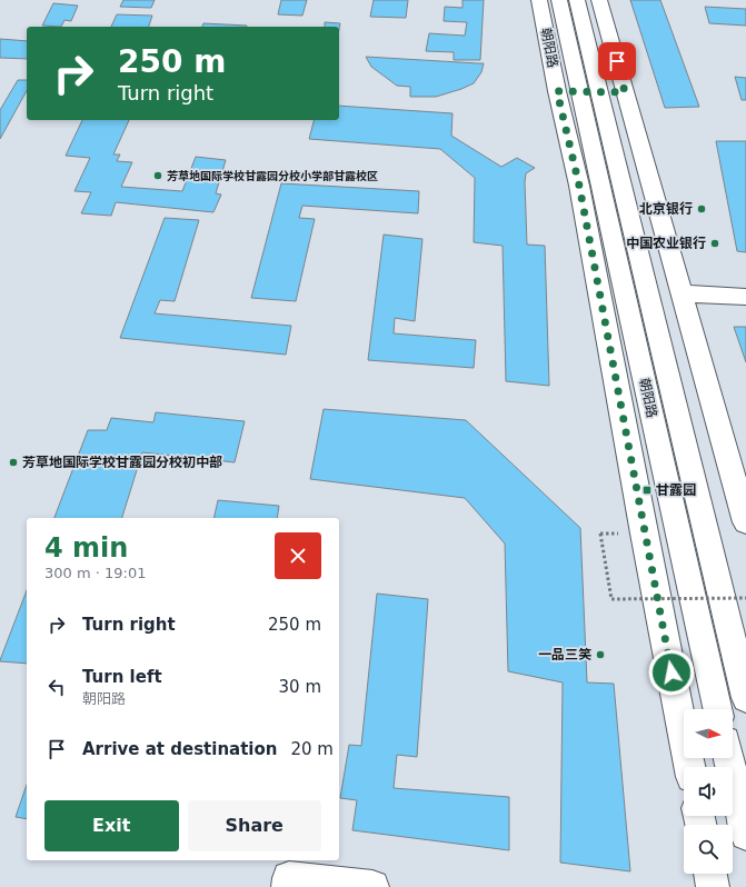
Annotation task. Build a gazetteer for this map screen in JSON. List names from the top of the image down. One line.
{"streets":{"main road":["朝阳路"]},"places":{"other":["芳草地国际学校甘露园分校小学部甘露校区","北京银行","中国农业银行","芳草地国际学校甘露园分校初中部","一品三笑"],"transit":["甘露园"]},"north":"right","page":{"turn":["250 m","Turn right"],"heading":["4 min","300 m · 19:01"],"list":[{"name":"Turn right","value":"250 m"},{"name":"Turn left","note":"朝阳路","value":"30 m"},{"name":"Arrive at destination","value":"20 m"}],"buttons":["Exit","Share"]}}
